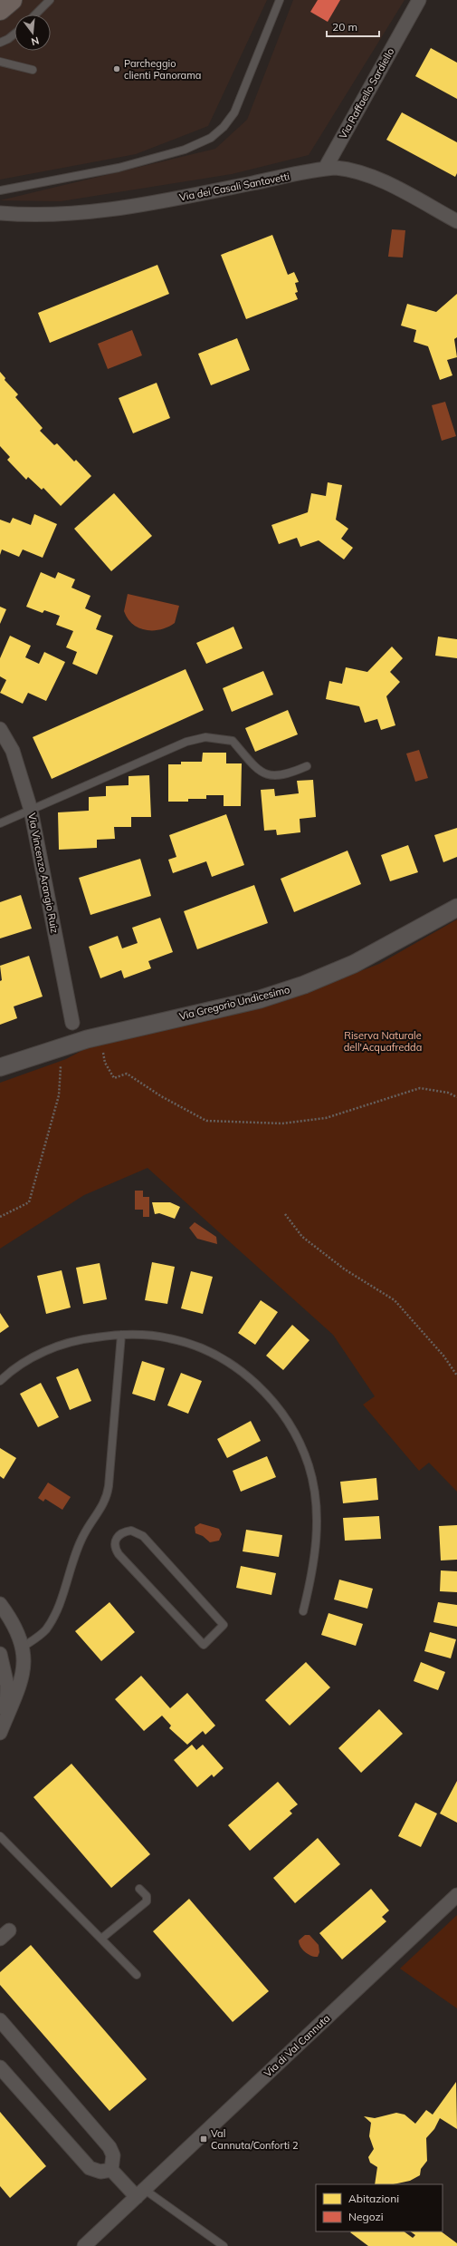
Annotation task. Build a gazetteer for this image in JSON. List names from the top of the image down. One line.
{"streets":{"street":["Via Raffaello Sardiello","Via dei Casali Santovetti","Via Vincenzo Arangio Ruiz","Via Gregorio Undicesimo","Via di Val Cannuta"]},"crossings":[["Via Raffaello Sardiello","Via dei Casali Santovetti"]],"parks":["Riserva Naturale dell'Acquafredda"],"places":{"other":["Parcheggio clienti Panorama"],"transit":["Val Cannuta/Conforti 2"]},"legend":["Abitazioni","Negozi"],"scale_bar":"20 m","north":"bottom"}
